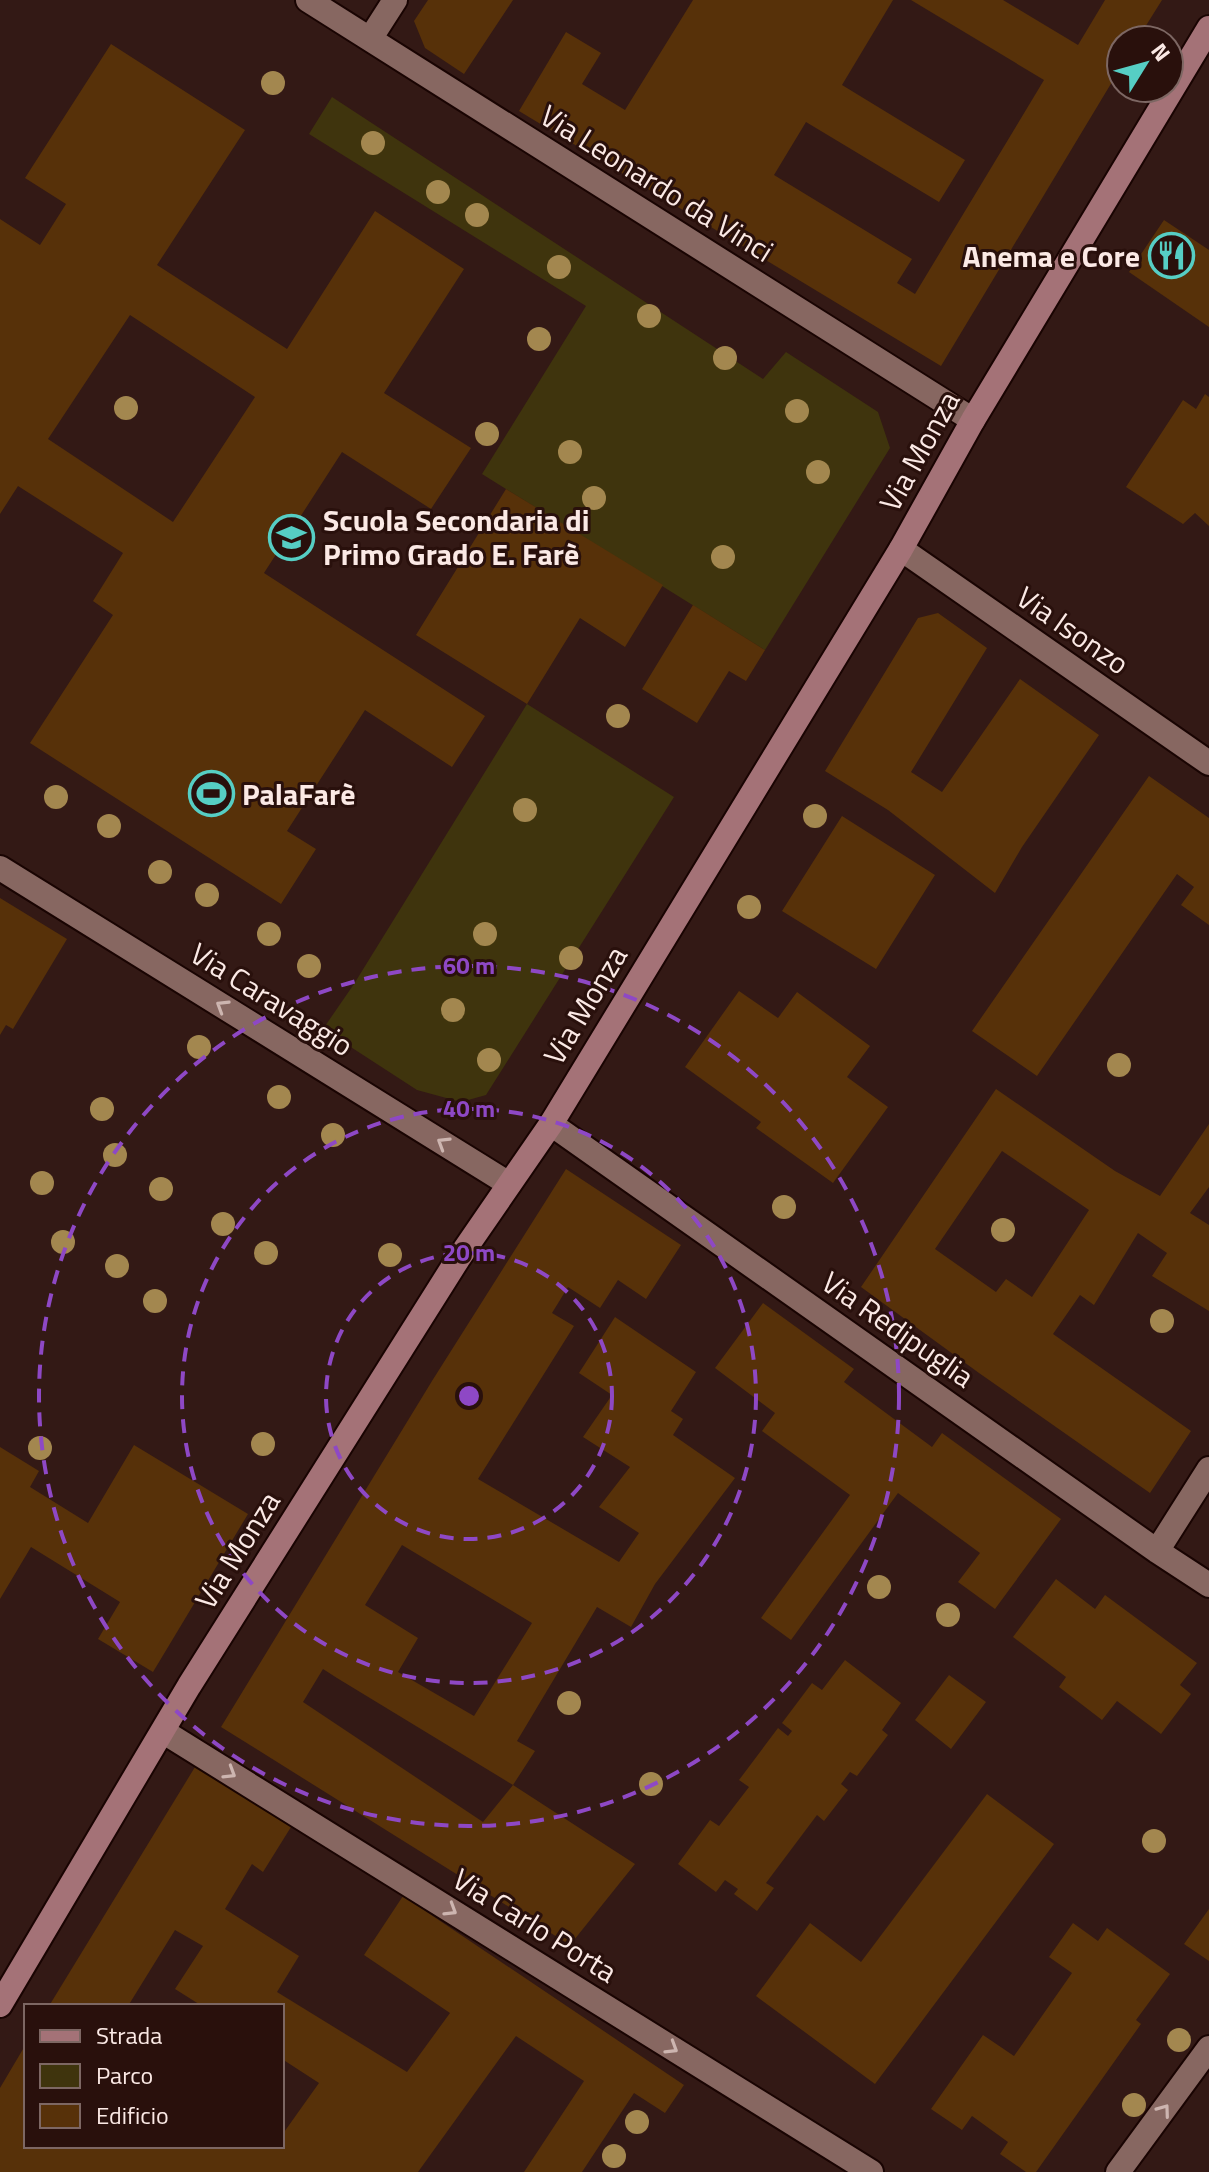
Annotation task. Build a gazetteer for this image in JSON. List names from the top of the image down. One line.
{"streets":{"street":["Via Leonardo da Vinci","Via Monza","Via Isonzo","Via Caravaggio","Via Redipuglia","Via Carlo Porta"]},"crossings":[["Via Leonardo da Vinci","Via Monza"],["Via Monza","Via Isonzo"],["Via Monza","Via Caravaggio"],["Via Monza","Via Redipuglia"],["Via Monza","Via Carlo Porta"]],"one_way":["Via Caravaggio","Via Carlo Porta"],"places":{"restaurant":["Anema e Core"],"school or university":["Scuola Secondaria di Primo Grado E. Farè"],"sports":["PalaFarè"]},"legend":["Strada","Parco","Edificio"],"north":"top right","rings":["60 m","40 m","20 m"]}
